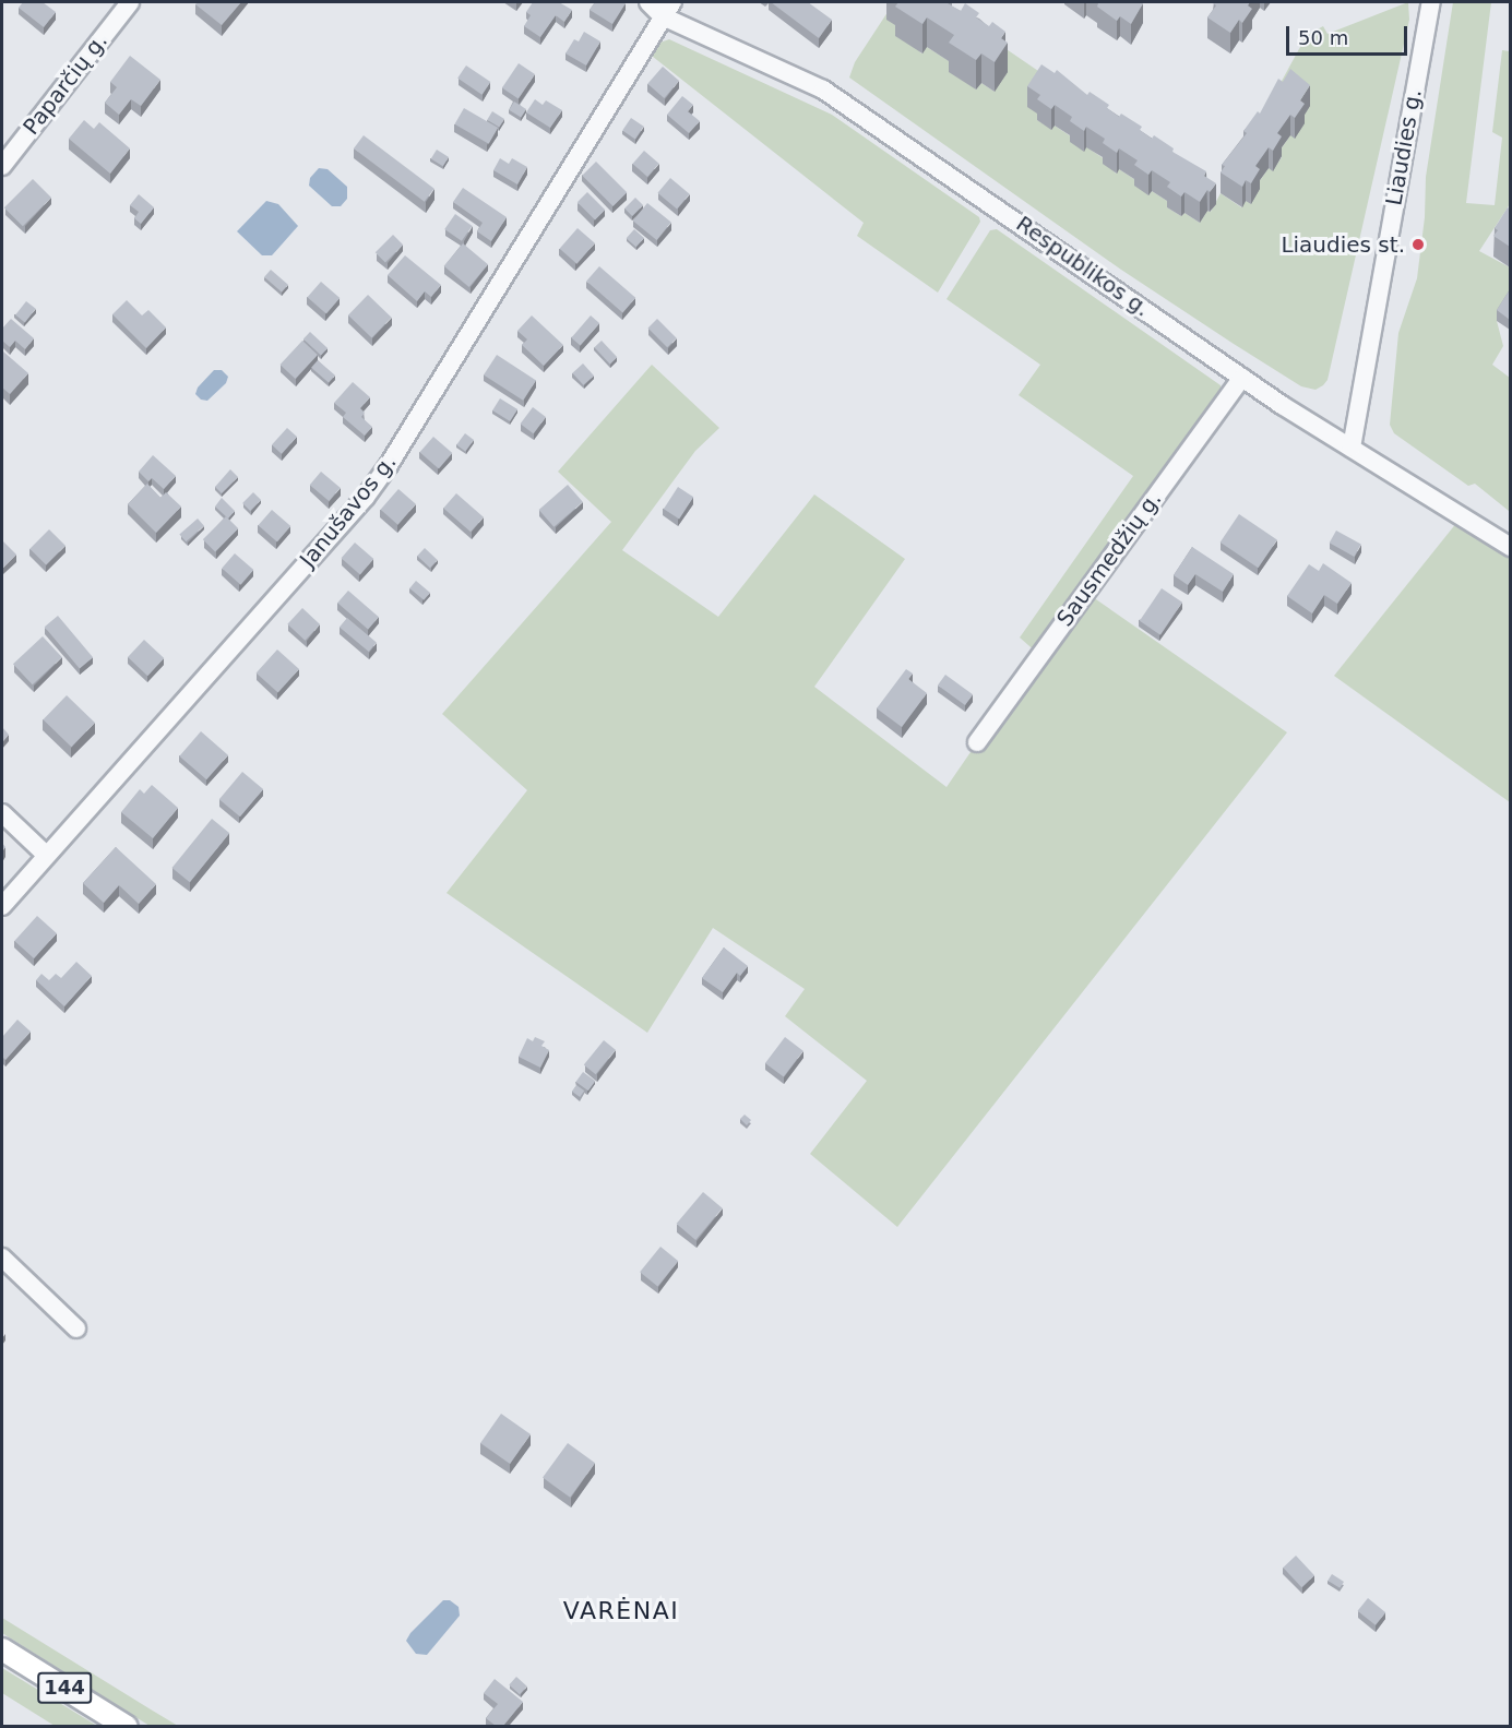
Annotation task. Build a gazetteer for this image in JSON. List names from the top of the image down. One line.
{"streets":{"main road":["144"],"street":["Paparčių g.","Liaudies g.","Respublikos g.","Janušavos g.","Sausmedžių g."]},"crossings":[["Liaudies g.","Respublikos g."],["Respublikos g.","Janušavos g."],["Respublikos g.","Sausmedžių g."]],"districts":["VARĖNAI"],"places":["Liaudies st."],"scale_bar":"50 m"}
